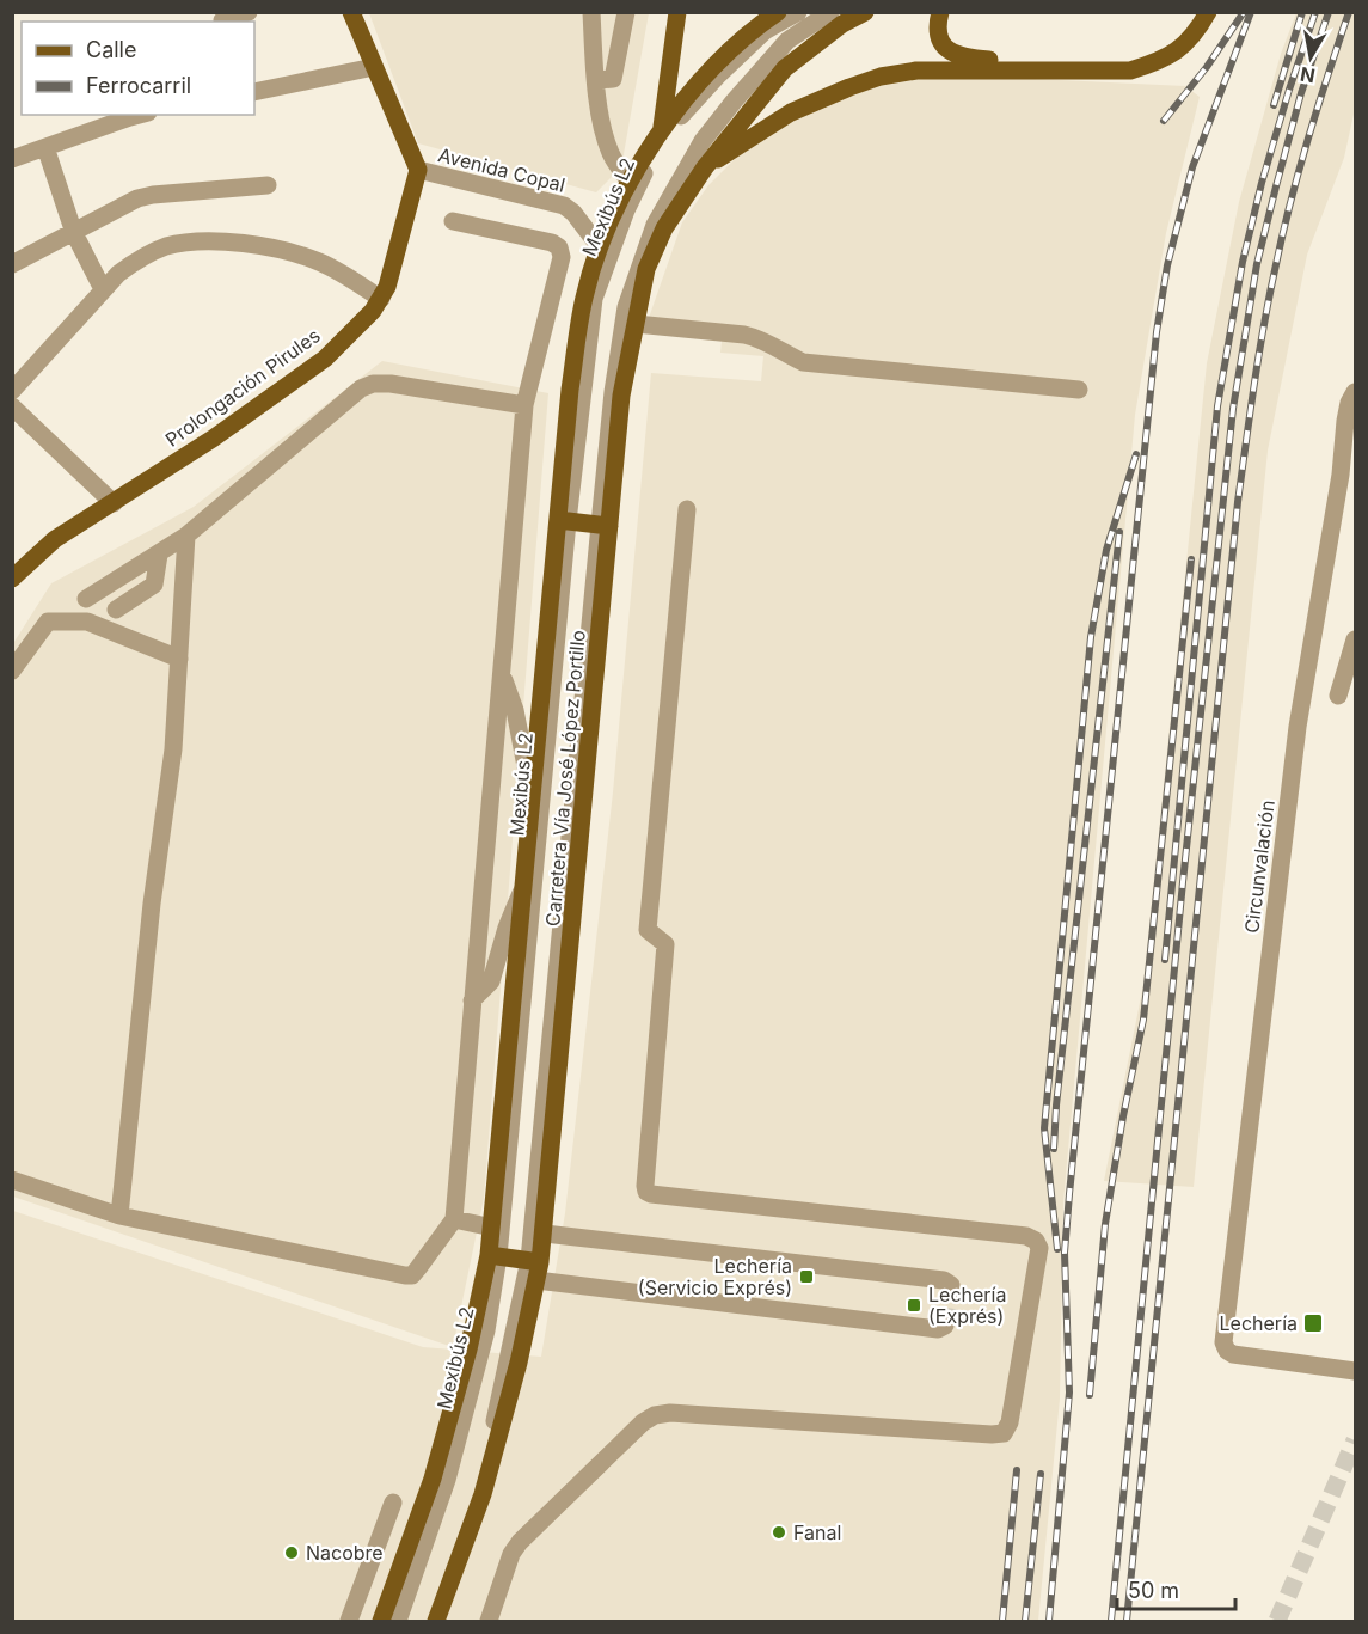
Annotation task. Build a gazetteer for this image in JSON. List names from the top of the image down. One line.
{"streets":{"main road":["Prolongación Pirules","Carretera Vía José López Portillo"],"street":["Avenida Copal","Mexibús L2","Circunvalación"]},"crossings":[["Avenida Copal","Prolongación Pirules"],["Avenida Copal","Carretera Vía José López Portillo"],["Mexibús L2","Carretera Vía José López Portillo"]],"places":{"transit":["Lechería (Servicio Exprés)","Lechería (Exprés)","Lechería"],"other":["Fanal","Nacobre"]},"legend":["Calle","Ferrocarril"],"scale_bar":"50 m","north":"bottom"}
